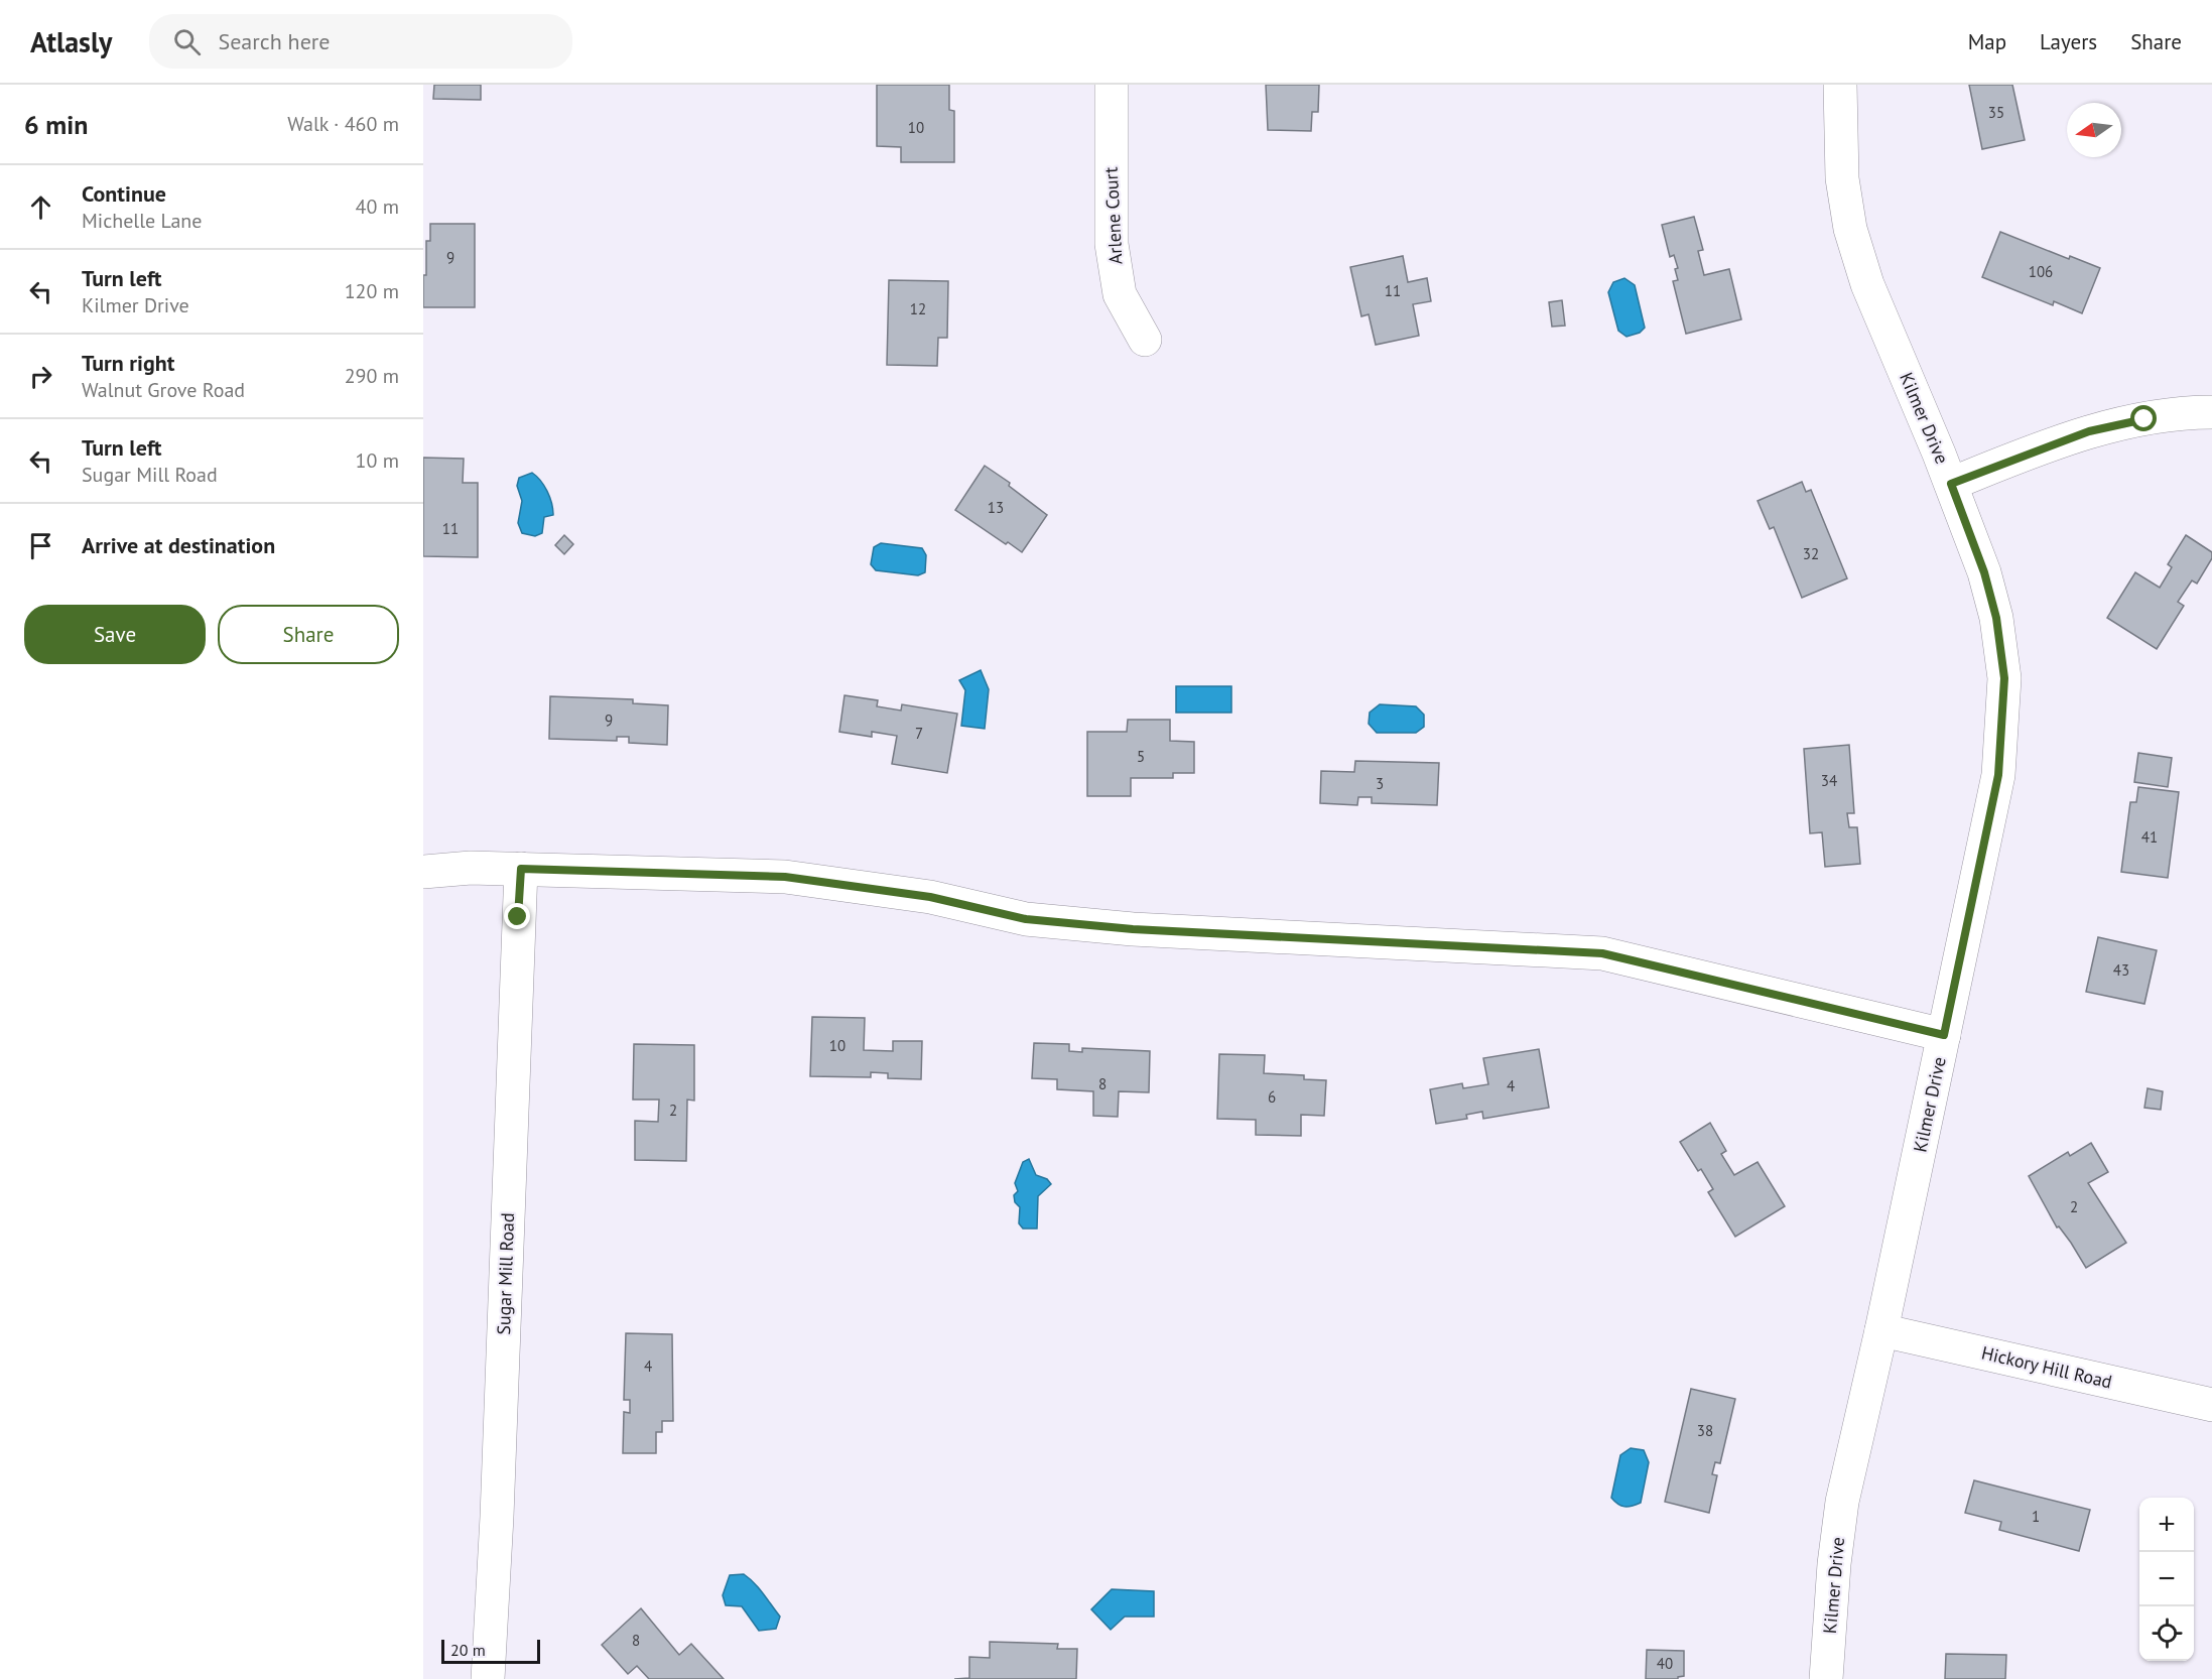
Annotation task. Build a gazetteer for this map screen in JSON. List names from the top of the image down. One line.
{"streets":{"street":["Arlene Court","Kilmer Drive","Sugar Mill Road","Hickory Hill Road"]},"crossings":[["Kilmer Drive","Hickory Hill Road"]],"house_numbers":["35","10","9","106","11","12","13","11","32","9","7","5","34","3","41","43","10","8","4","6","2","2","4","38","1","8","40"],"scale_bar":"20 m","north":"left","page":{"header":"Atlasly","search":"Search here","nav":["Map","Layers","Share"],"heading":["6 min","Walk · 460 m"],"list":[["Continue","Michelle Lane","40 m"],["Turn left","Kilmer Drive","120 m"],["Turn right","Walnut Grove Road","290 m"],["Turn left","Sugar Mill Road","10 m"],"Arrive at destination"],"buttons":["Save","Share"],"map_buttons":["+","−"],"scale":"20 m"}}
